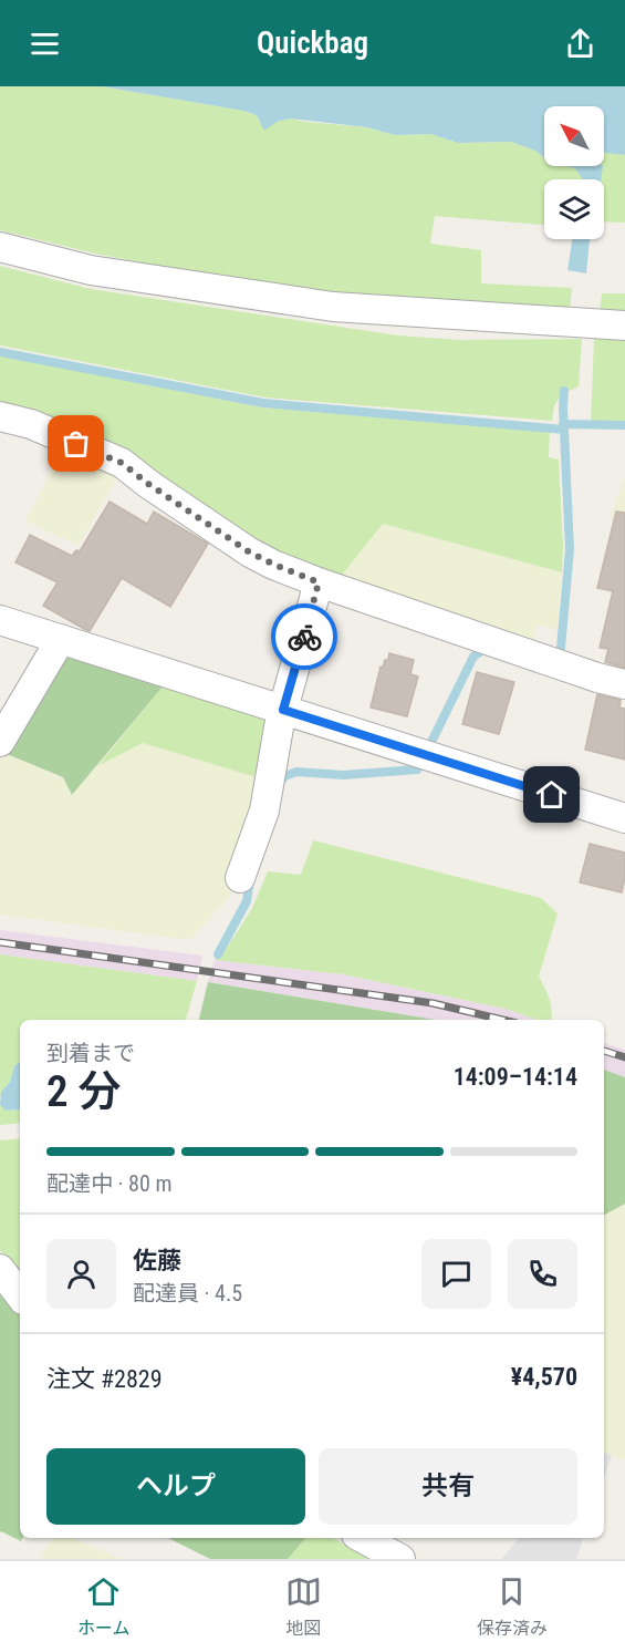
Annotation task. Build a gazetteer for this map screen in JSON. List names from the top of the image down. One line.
{"north":"top left","page":{"header":"Quickbag","heading":["2 分","到着まで","14:09–14:14"],"panel":["佐藤","配達員 · 4.5","注文 #2829","¥4,570"],"bar":"配達中 · 80 m","buttons":["ヘルプ","共有"],"tabs":["ホーム","地図","保存済み"]}}
